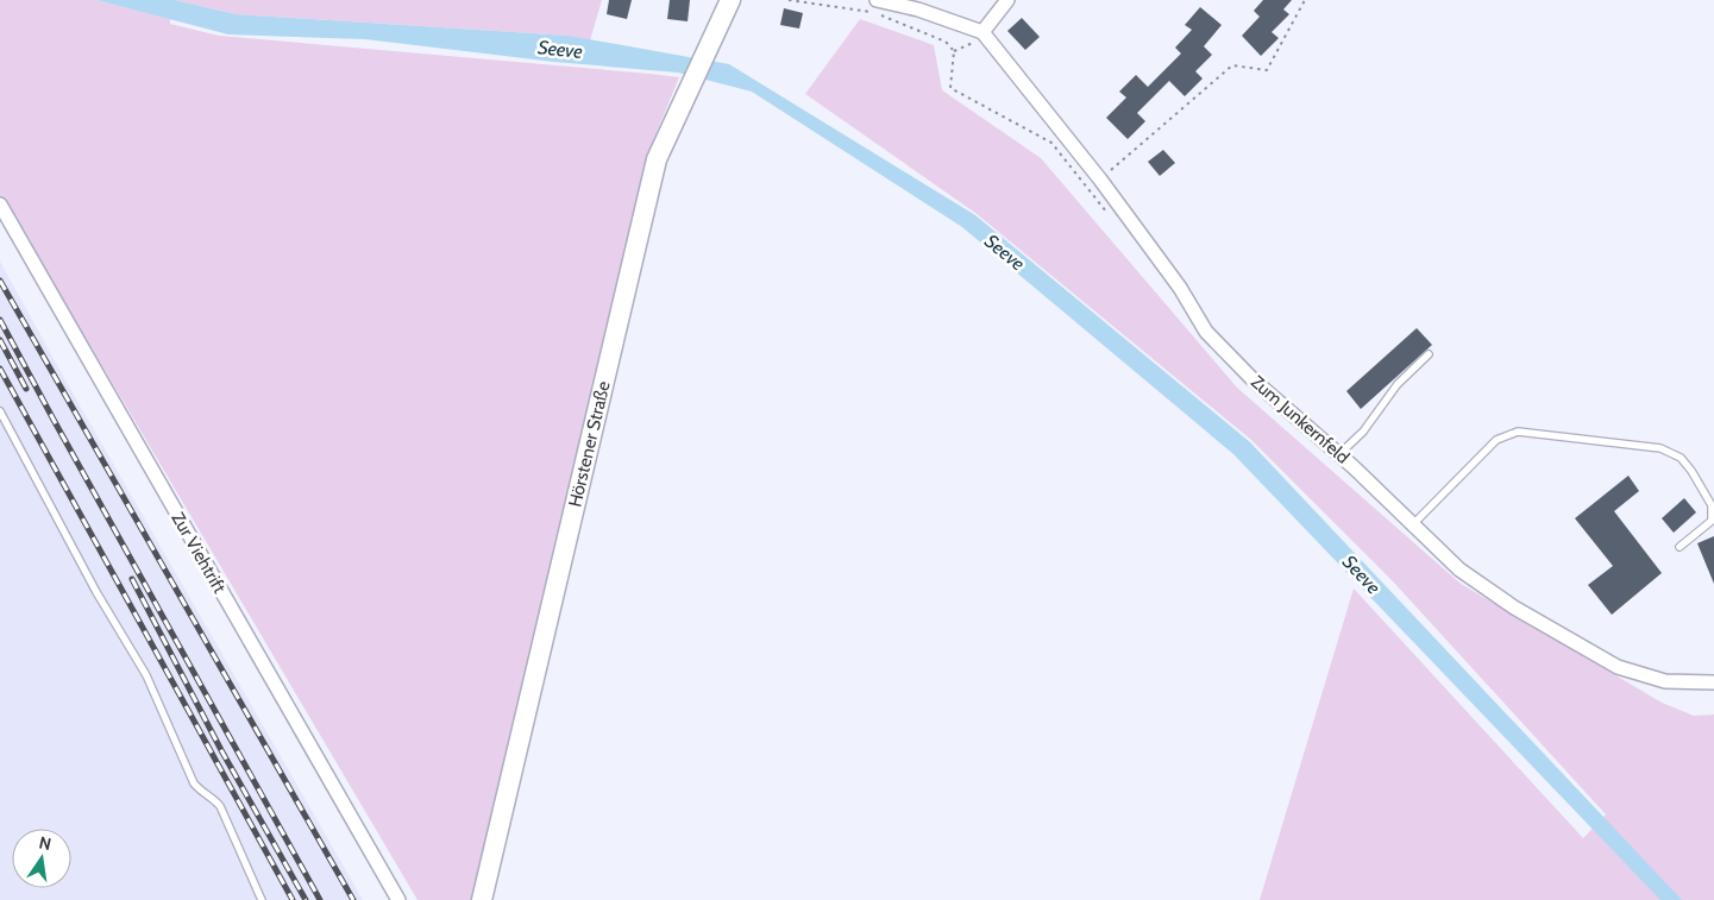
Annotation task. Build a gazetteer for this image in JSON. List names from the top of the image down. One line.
{"streets":{"street":["Zum Junkernfeld","Hörstener Straße","Zur Viehtrift"]},"water":["Seeve"],"north":"top"}
